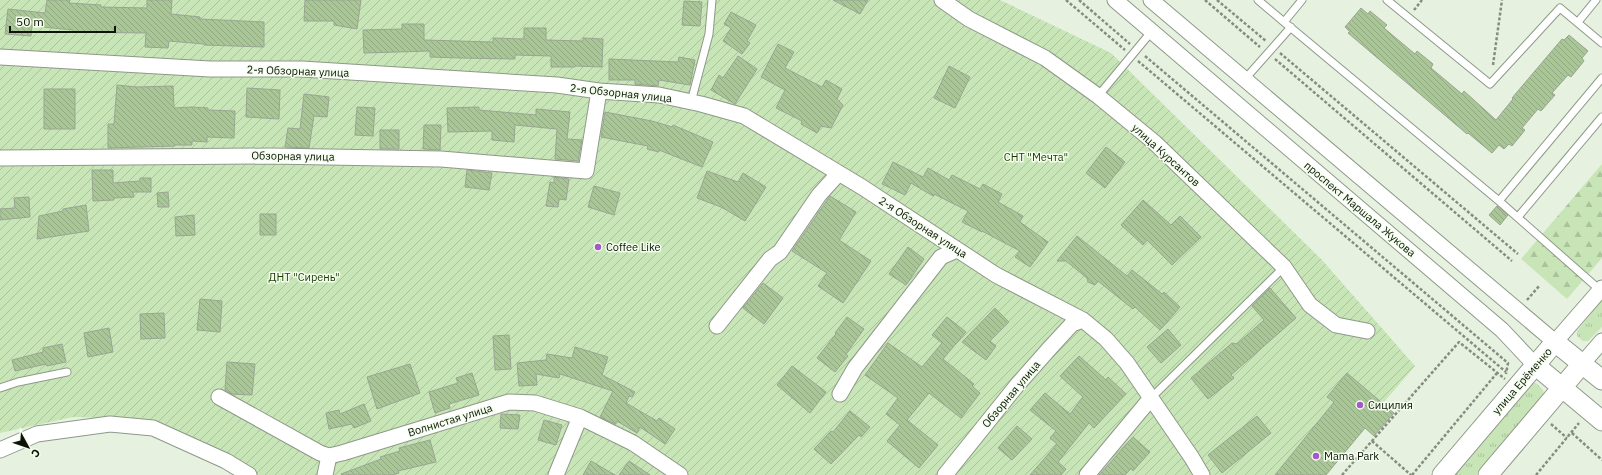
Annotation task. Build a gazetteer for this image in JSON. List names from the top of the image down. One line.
{"streets":{"street":["2-я Обзорная улица","улица Курсантов","Обзорная улица","проспект Маршала Жукова","улица Ерёменко","Волнистая улица"]},"crossings":[["2-я Обзорная улица","Обзорная улица"],["проспект Маршала Жукова","улица Ерёменко"]],"parks":["СНТ \"Мечта\"","ДНТ \"Сирень\""],"places":["Coffee Like","Сицилия","Mama Park"],"scale_bar":"50 m","north":"bottom right"}
